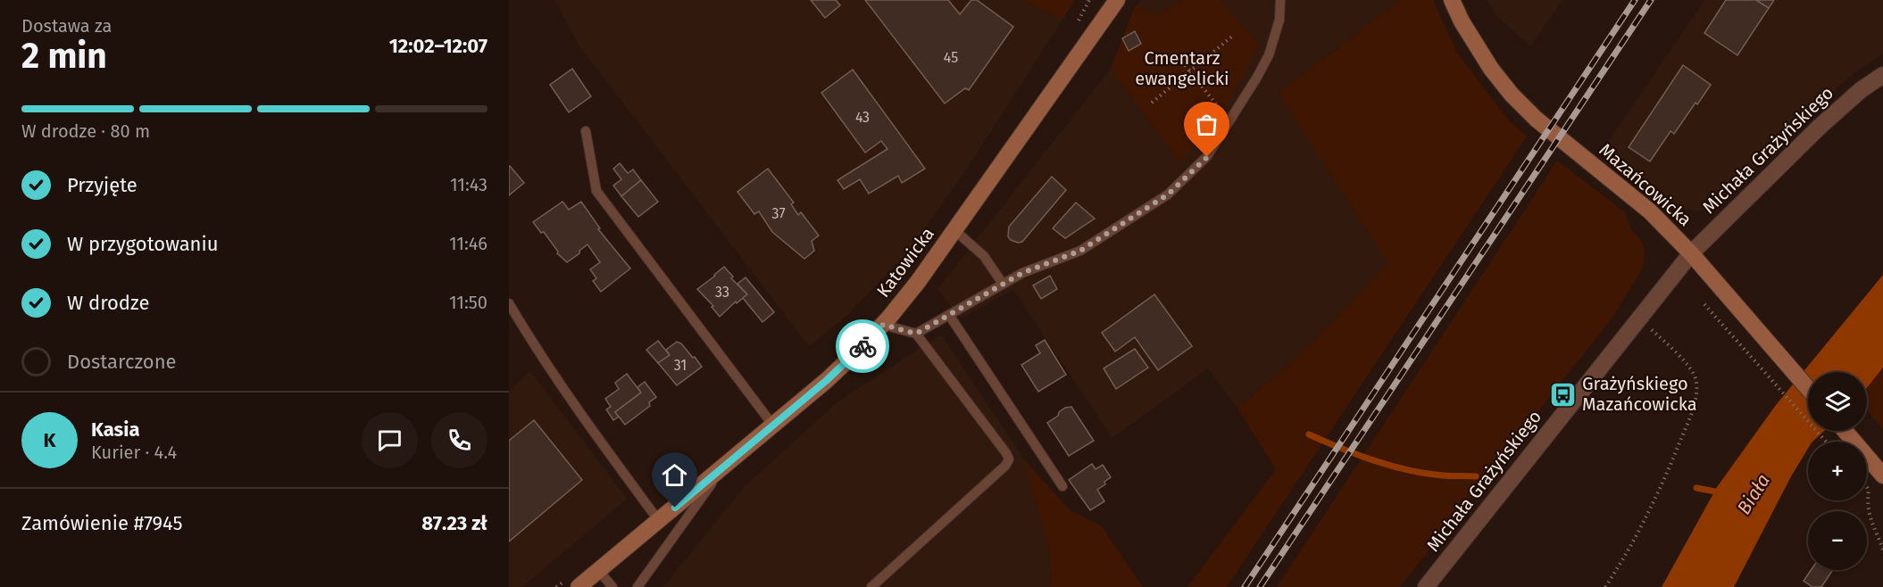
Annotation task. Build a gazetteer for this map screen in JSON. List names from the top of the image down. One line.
{"streets":{"street":["Michała Grażyńskiego","Mazańcowicka","Katowicka"]},"crossings":[["Michała Grażyńskiego","Mazańcowicka"]],"water":["Biała"],"parks":["Cmentarz ewangelicki"],"places":{"bus stop":["Grażyńskiego Mazańcowicka"]},"house_numbers":["45","43","37","33","31"],"page":{"heading":["2 min","Dostawa za","12:02–12:07"],"panel":["Kasia","Kurier · 4.4","Zamówienie #7945","87.23 zł"],"bar":"W drodze · 80 m","list":[["Przyjęte","11:43"],["W przygotowaniu","11:46"],["W drodze","11:50"],"Dostarczone"],"map_buttons":["+","−"],"round":"K"}}
